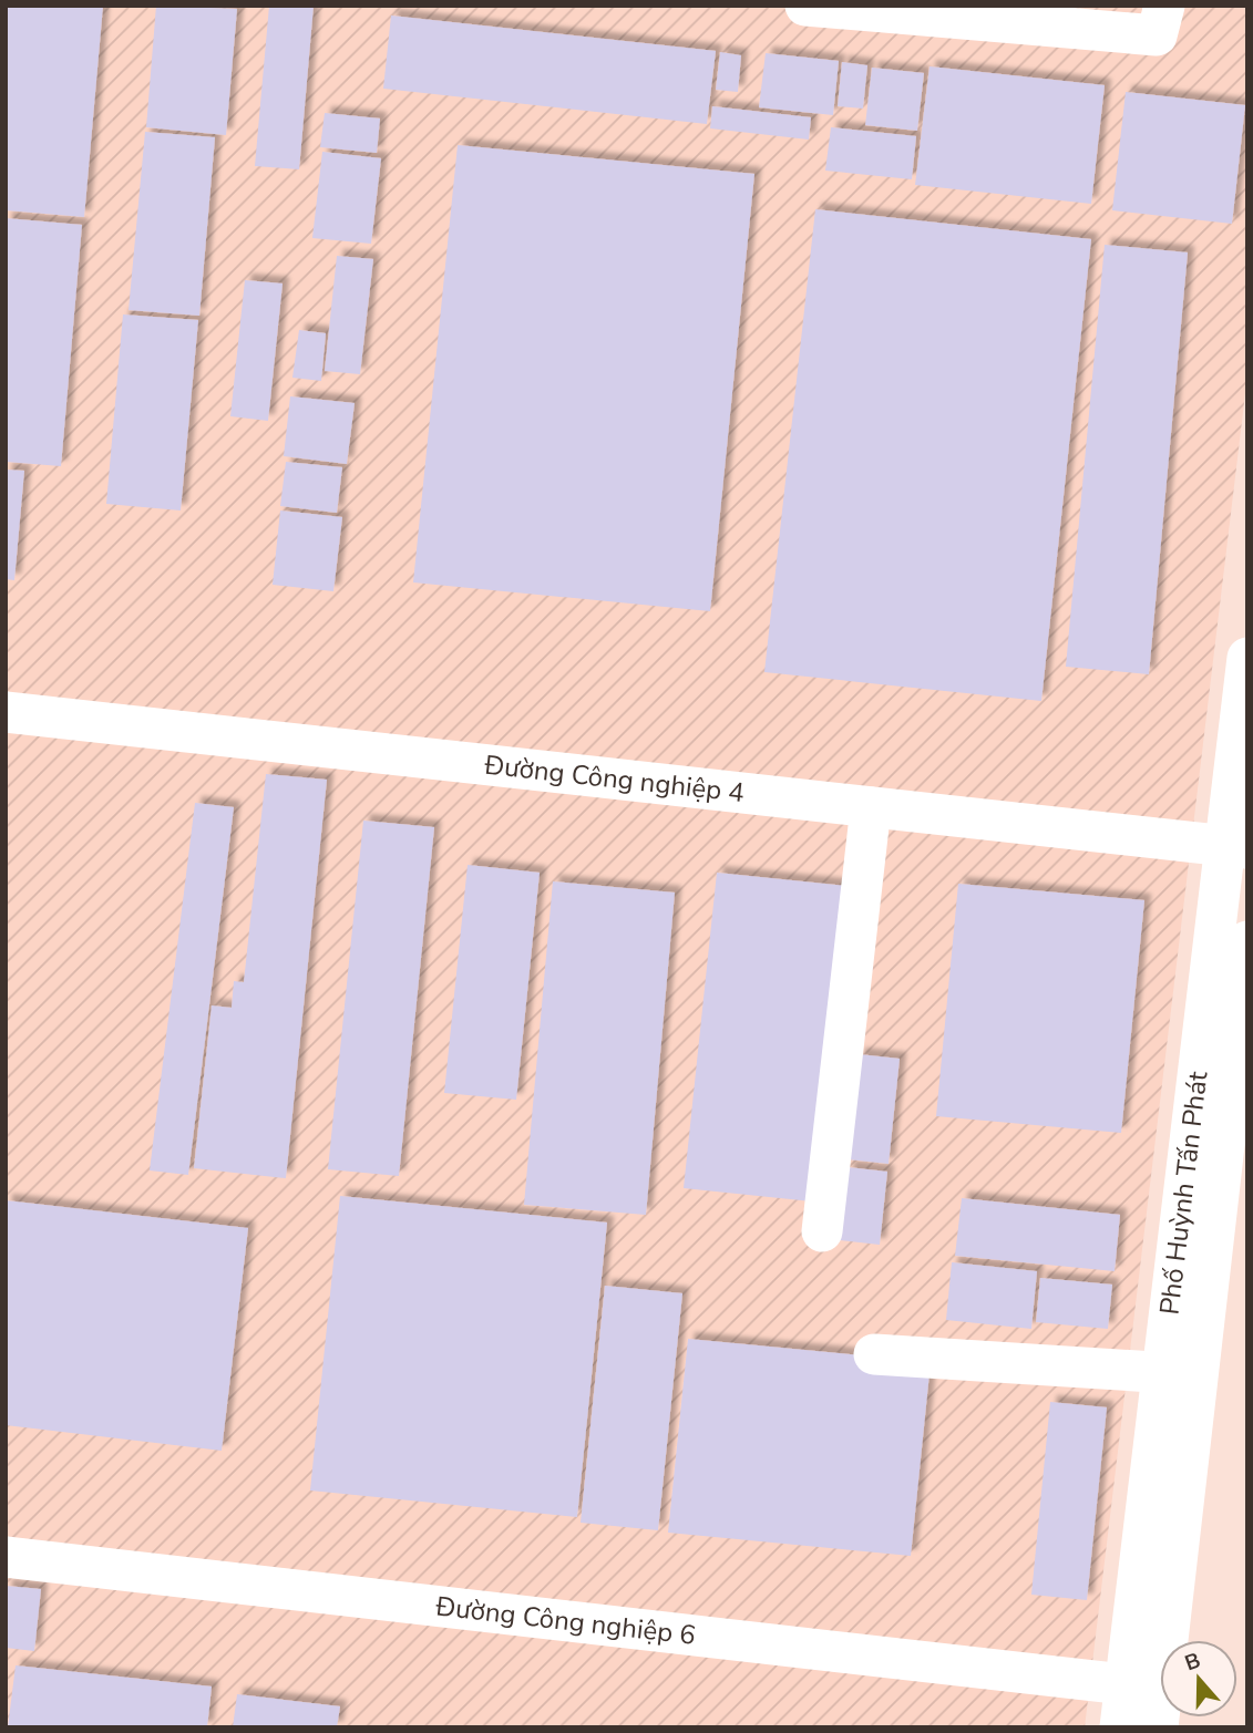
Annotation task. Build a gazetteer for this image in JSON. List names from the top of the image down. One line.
{"streets":{"street":["Đường Công nghiệp 4","Phố Huỳnh Tấn Phát","Đường Công nghiệp 6"]},"crossings":[["Đường Công nghiệp 4","Phố Huỳnh Tấn Phát"],["Phố Huỳnh Tấn Phát","Đường Công nghiệp 6"]],"north":"top"}
